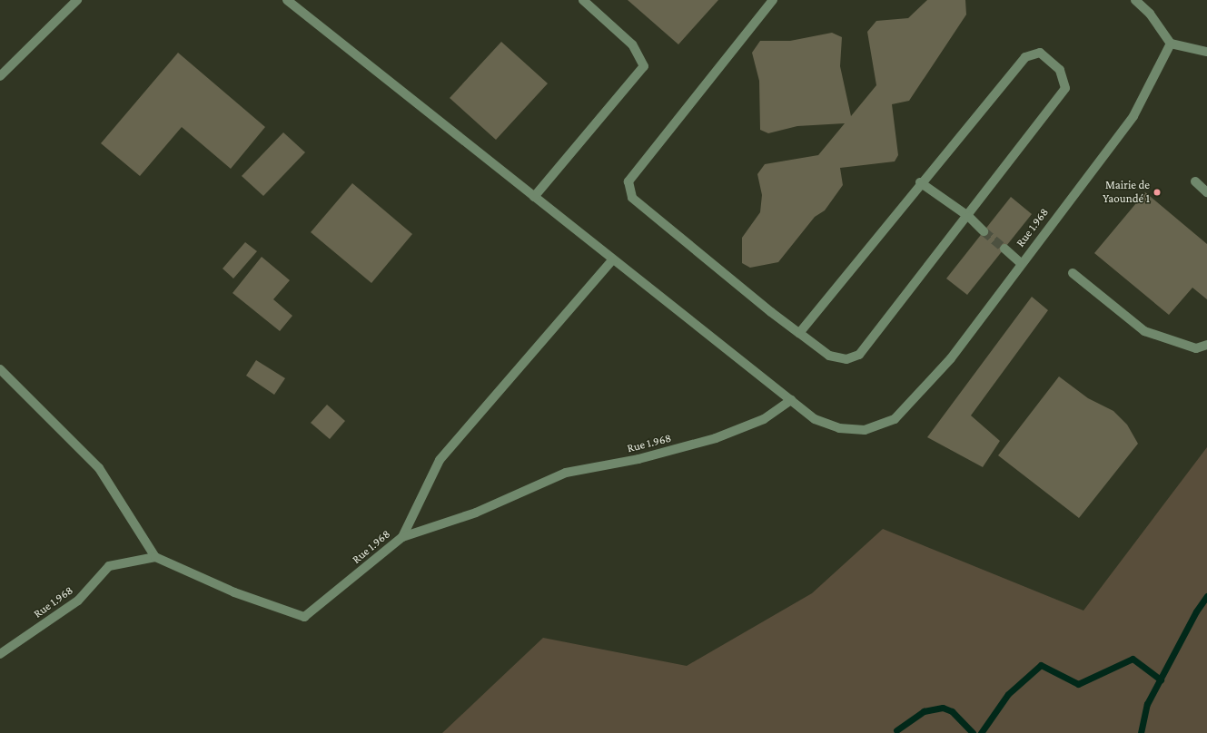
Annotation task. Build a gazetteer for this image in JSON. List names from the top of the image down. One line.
{"streets":{"street":["Rue 1.968"]},"places":["Mairie de Yaoundé 1"]}
